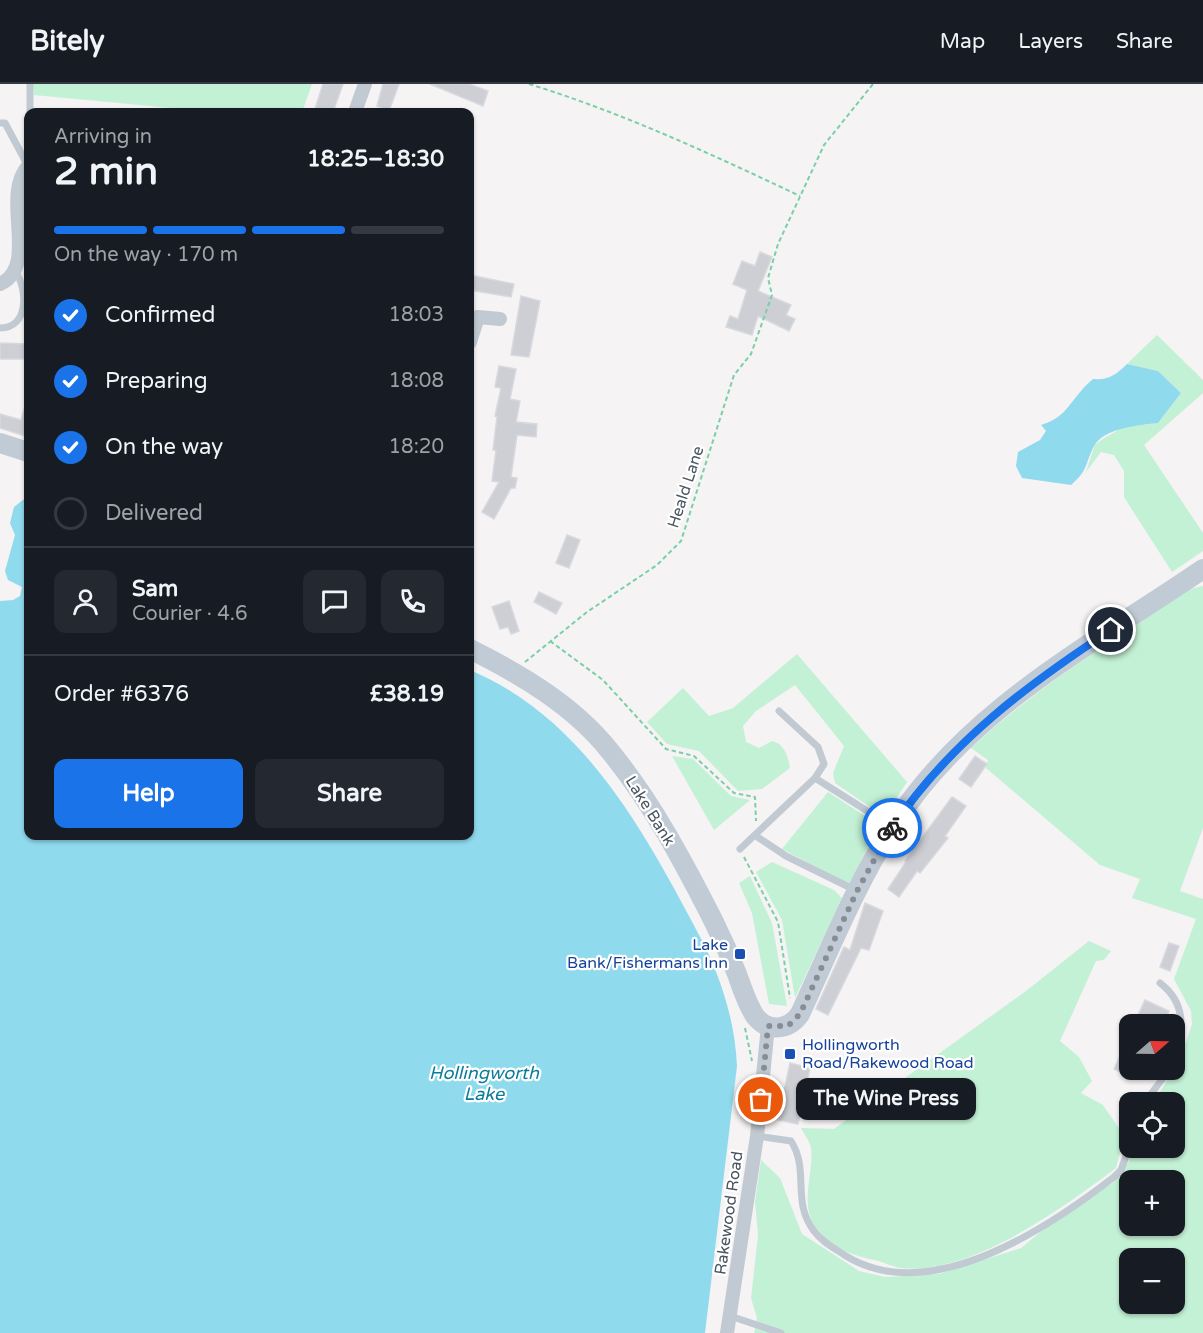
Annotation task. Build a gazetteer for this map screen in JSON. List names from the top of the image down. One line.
{"streets":{"main road":["Lake Bank"],"street":["Rakewood Road"],"path":["Heald Lane"]},"crossings":[["Lake Bank","Rakewood Road"]],"water":["Hollingworth Lake"],"places":{"transit":["Lake Bank/Fishermans Inn","Hollingworth Road/Rakewood Road"],"other":["The Wine Press"]},"north":"right","page":{"header":"Bitely","nav":["Map","Layers","Share"],"heading":["2 min","Arriving in","18:25–18:30"],"panel":["Sam","Courier · 4.6","Order #6376","£38.19"],"bar":"On the way · 170 m","list":[["Confirmed","18:03"],["Preparing","18:08"],["On the way","18:20"],"Delivered"],"buttons":["Help","Share"],"map_buttons":["+","−"],"bubble":"The Wine Press"}}
